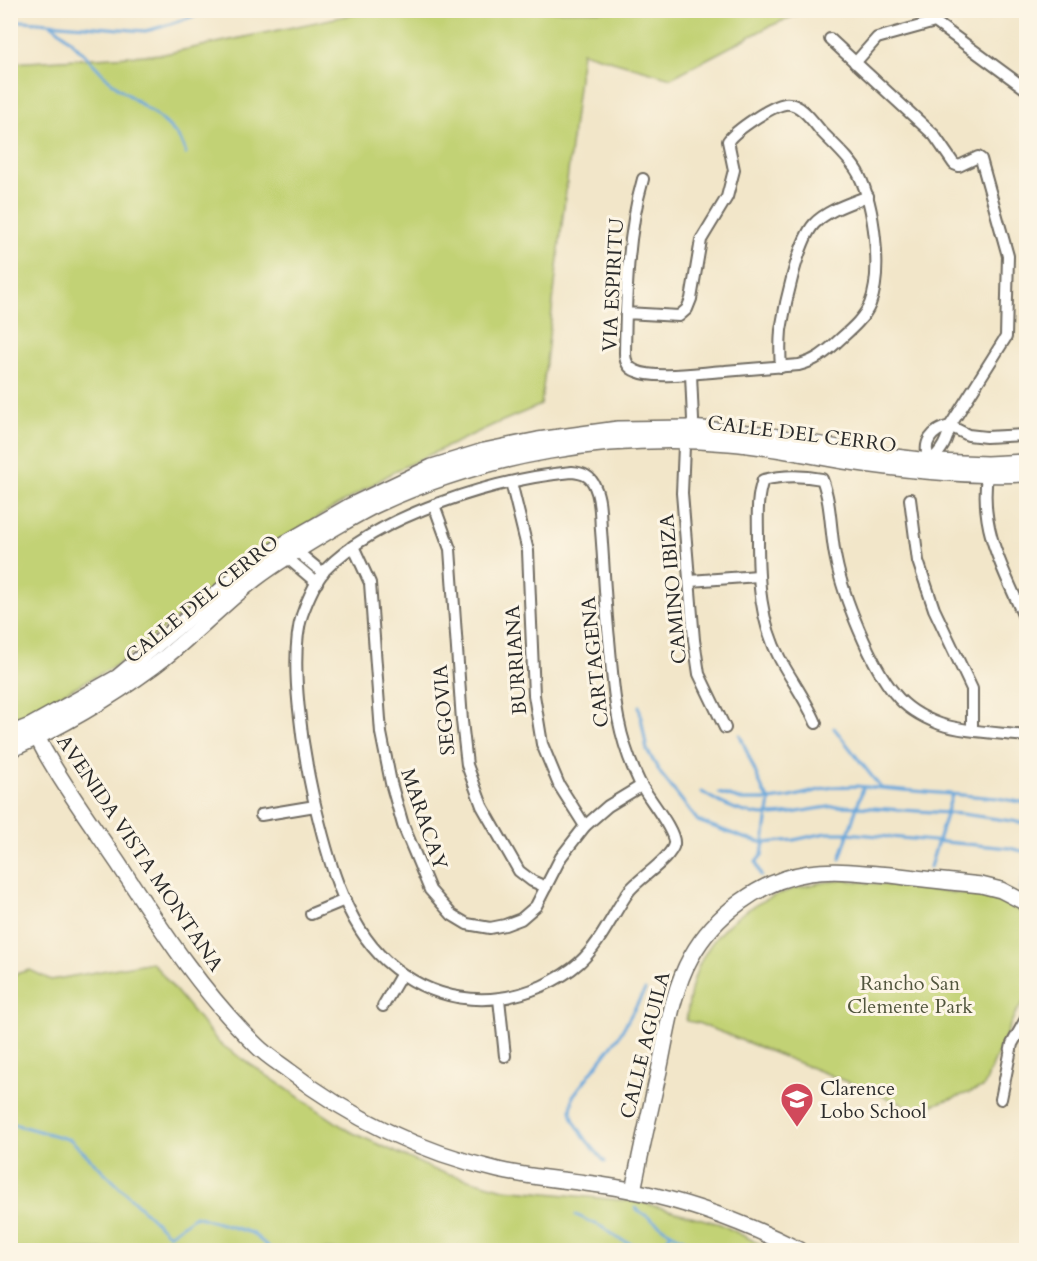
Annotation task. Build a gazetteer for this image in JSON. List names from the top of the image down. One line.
{"streets":{"street":["VIA ESPIRITU","CALLE DEL CERRO","CAMINO IBIZA","BURRIANA","CARTAGENA","SEGOVIA","MARACAY","AVENIDA VISTA MONTANA","CALLE AGUILA"]},"crossings":[["VIA ESPIRITU","CAMINO IBIZA"],["CALLE DEL CERRO","CAMINO IBIZA"],["CALLE DEL CERRO","AVENIDA VISTA MONTANA"],["BURRIANA","CARTAGENA"],["BURRIANA","MARACAY"],["CARTAGENA","MARACAY"],["SEGOVIA","MARACAY"],["AVENIDA VISTA MONTANA","CALLE AGUILA"]],"parks":["Rancho San Clemente Park"],"places":{"school or university":["Clarence Lobo School"]}}
